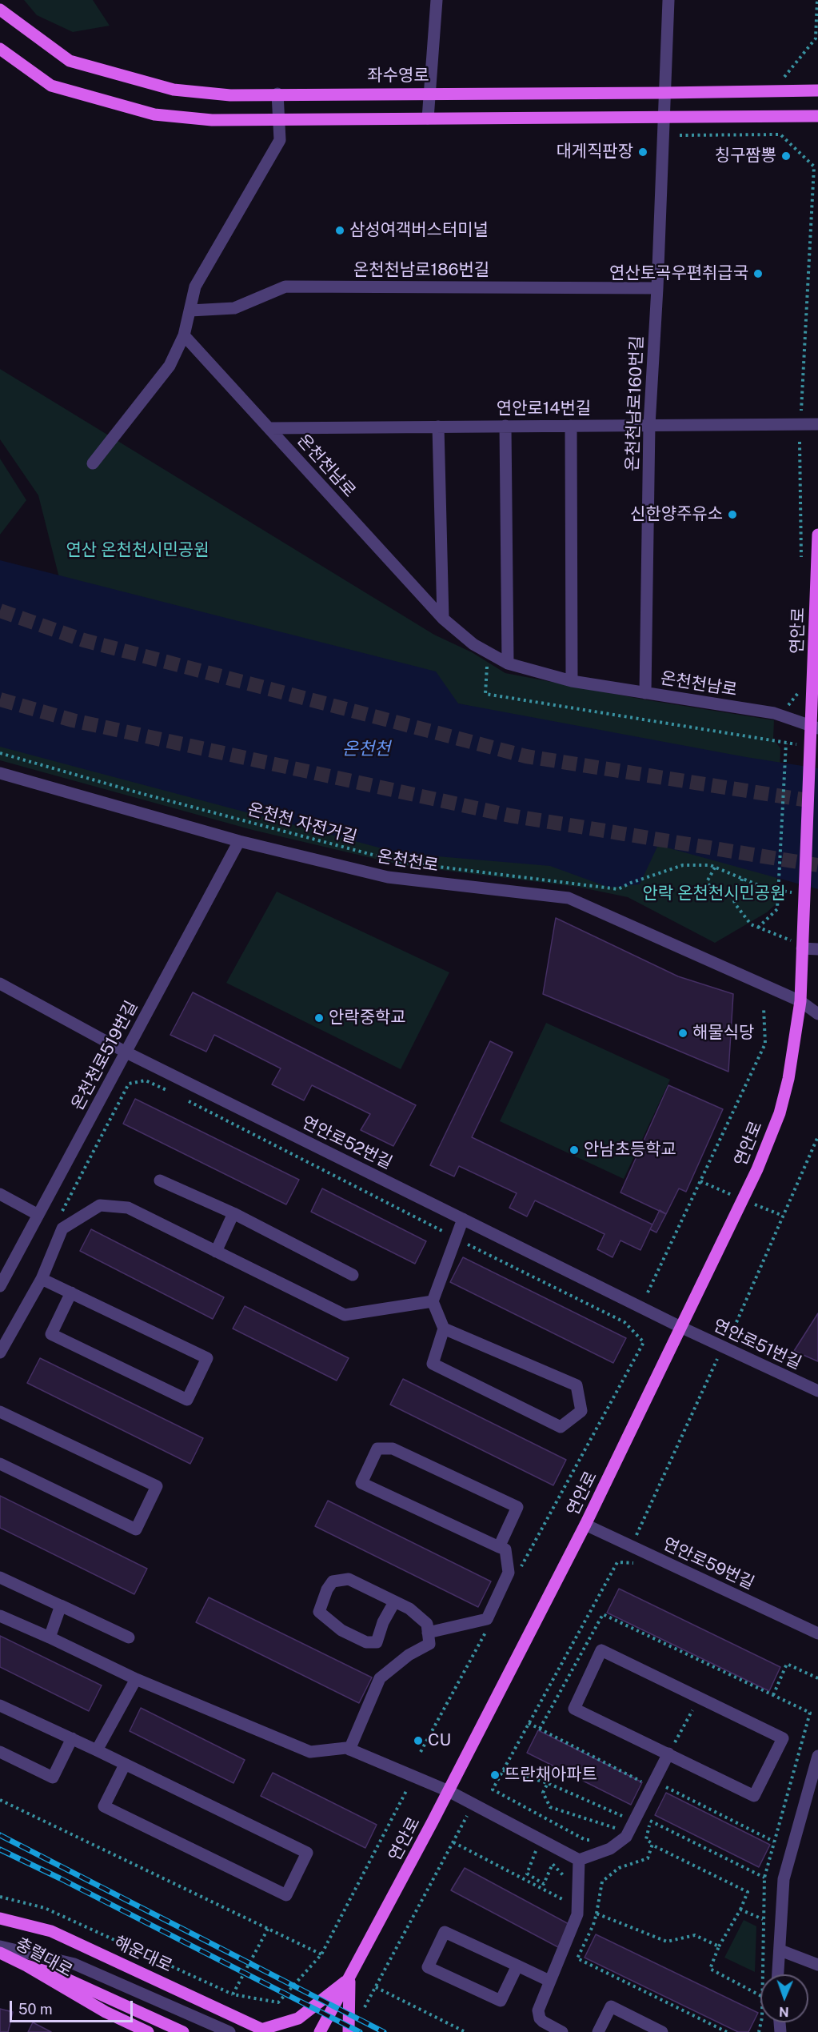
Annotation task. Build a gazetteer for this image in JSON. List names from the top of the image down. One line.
{"streets":{"main road":["좌수영로","연안로","해운대로","충렬대로"],"street":["온천천남로186번길","온천천남로160번길","연안로14번길","온천천남로","온천천로","온천천로519번길","연안로52번길","연안로51번길","연안로59번길"],"path":["온천천 자전거길"]},"crossings":[["좌수영로","온천천남로160번길"],["온천천남로186번길","온천천남로160번길"],["온천천남로160번길","연안로14번길"],["온천천남로160번길","온천천남로"],["연안로14번길","온천천남로"],["온천천남로","연안로"],["연안로","온천천로"],["연안로","연안로52번길"],["연안로","연안로51번길"],["연안로","연안로59번길"],["온천천로","온천천로519번길"],["온천천로519번길","연안로52번길"],["연안로52번길","연안로51번길"]],"water":["온천천"],"parks":["연산 온천천시민공원","안락 온천천시민공원"],"places":["대게직판장","칭구짬뽕","삼성여객버스터미널","연산토곡우편취급국","신한양주유소","안락중학교","해물식당","안남초등학교","CU","뜨란채아파트"],"scale_bar":"50 m","north":"bottom"}
